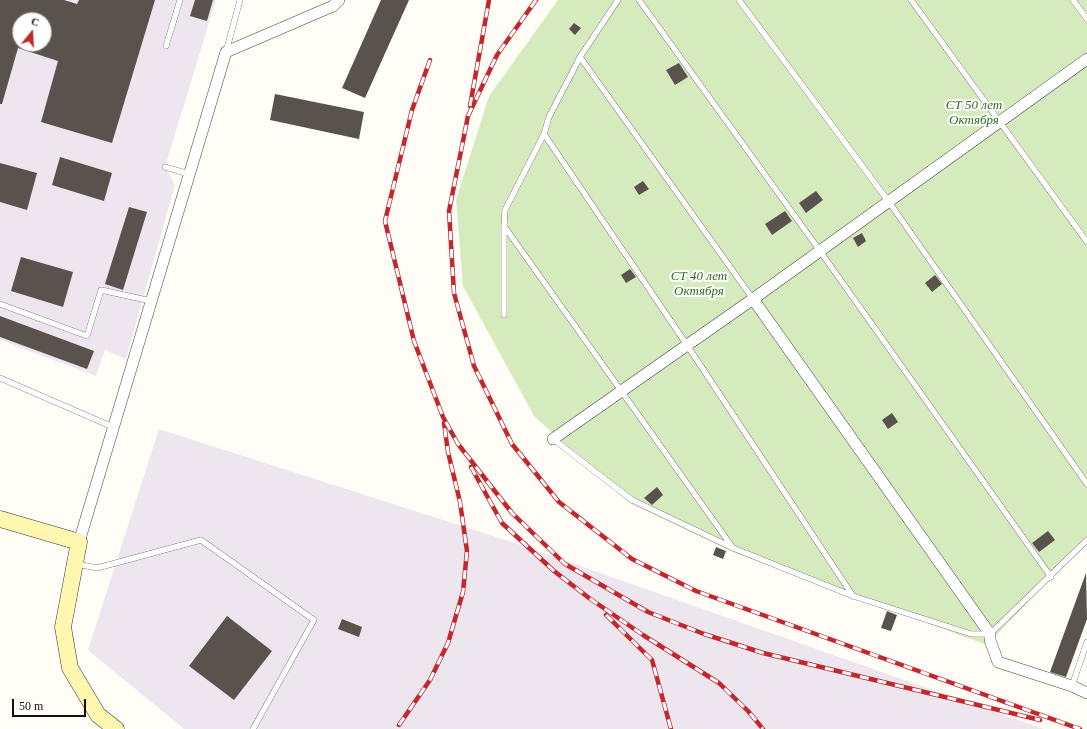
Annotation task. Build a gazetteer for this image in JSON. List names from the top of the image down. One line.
{"parks":["СТ 50 лет Октября","СТ 40 лет Октября"],"scale_bar":"50 m","north":"top"}
